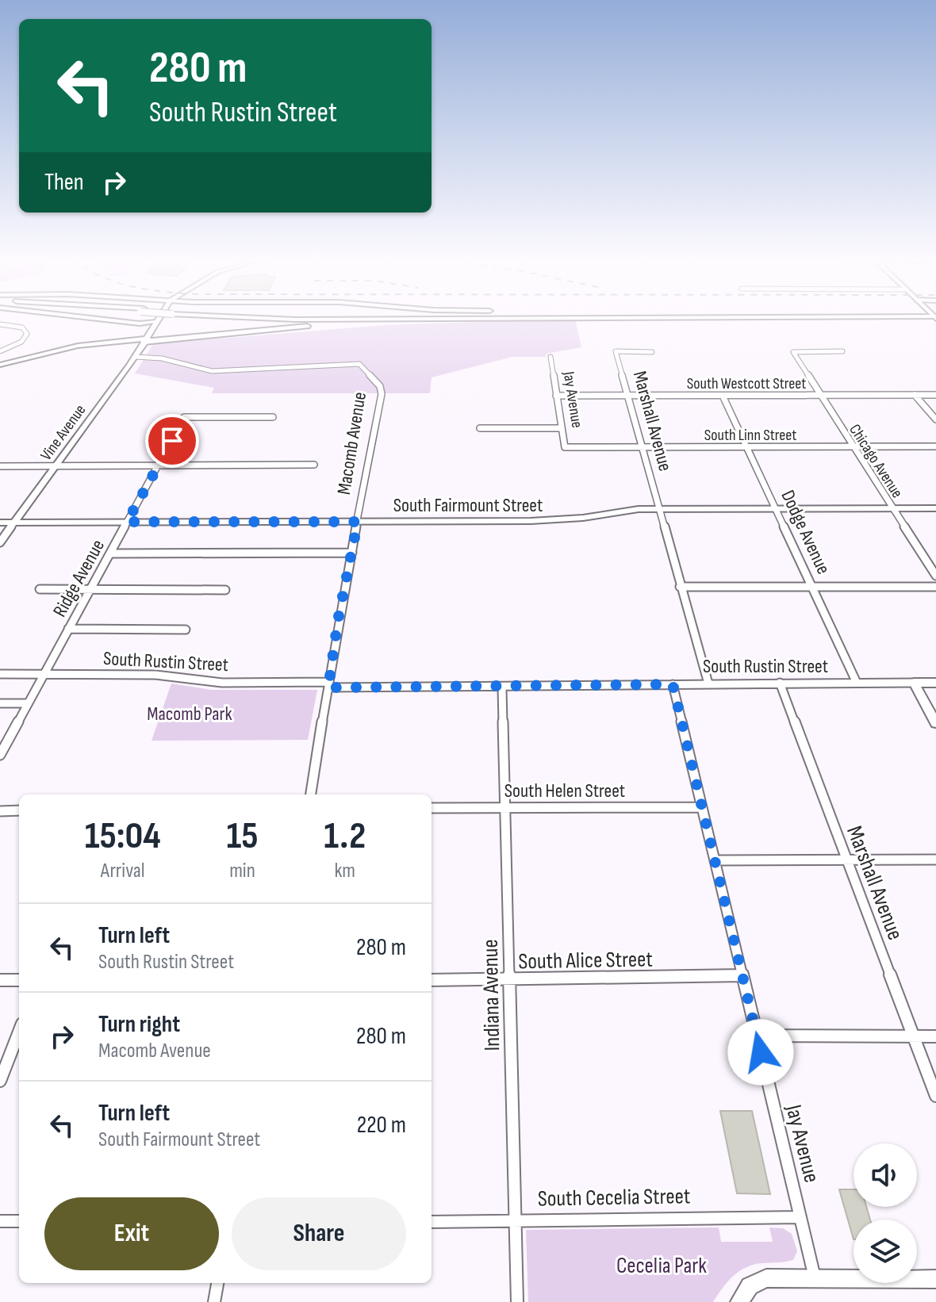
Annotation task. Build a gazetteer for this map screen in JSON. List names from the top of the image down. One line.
{"streets":{"street":["South Westcott Street","Jay Avenue","Marshall Avenue","Vine Avenue","South Linn Street","Macomb Avenue","Chicago Avenue","South Fairmount Street","Dodge Avenue","Ridge Avenue","South Rustin Street","South Helen Street","South Alice Street","Indiana Avenue","South Cecelia Street"]},"crossings":[["South Westcott Street","Jay Avenue"],["South Westcott Street","Marshall Avenue"],["South Westcott Street","Chicago Avenue"],["South Westcott Street","Dodge Avenue"],["Jay Avenue","South Linn Street"],["Jay Avenue","South Rustin Street"],["Jay Avenue","South Helen Street"],["Jay Avenue","South Alice Street"],["Jay Avenue","South Cecelia Street"],["Marshall Avenue","South Linn Street"],["Marshall Avenue","South Fairmount Street"],["Marshall Avenue","South Rustin Street"],["Vine Avenue","Macomb Avenue"],["Vine Avenue","South Fairmount Street"],["South Linn Street","Chicago Avenue"],["South Linn Street","Dodge Avenue"],["Macomb Avenue","South Fairmount Street"],["Macomb Avenue","South Rustin Street"],["Chicago Avenue","South Fairmount Street"],["South Fairmount Street","Dodge Avenue"],["South Fairmount Street","Ridge Avenue"],["Dodge Avenue","South Rustin Street"],["Ridge Avenue","South Rustin Street"],["South Rustin Street","Indiana Avenue"],["South Helen Street","Indiana Avenue"],["South Alice Street","Indiana Avenue"],["Indiana Avenue","South Cecelia Street"]],"parks":["Macomb Park","Cecelia Park"],"page":{"turn":["280 m","South Rustin Street"],"then":"Then","eta":["15:04","Arrival","15","min","1.2","km"],"list":[{"name":"Turn left","note":"South Rustin Street","value":"280 m"},{"name":"Turn right","note":"Macomb Avenue","value":"280 m"},{"name":"Turn left","note":"South Fairmount Street","value":"220 m"}],"buttons":["Exit","Share"]}}
